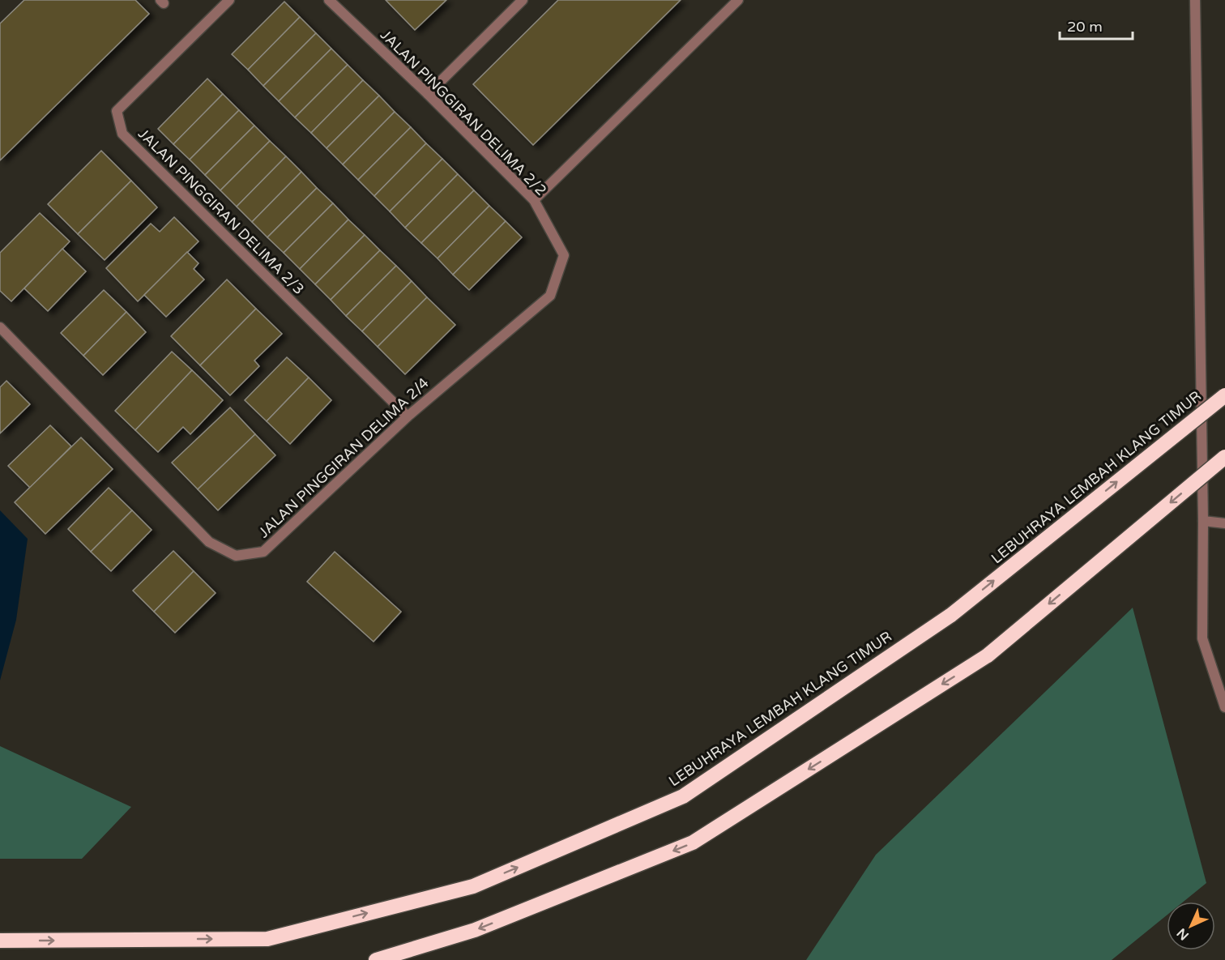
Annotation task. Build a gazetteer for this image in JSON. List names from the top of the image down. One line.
{"streets":{"highway":["LEBUHRAYA LEMBAH KLANG TIMUR"],"street":["JALAN PINGGIRAN DELIMA 2/2","JALAN PINGGIRAN DELIMA 2/3","JALAN PINGGIRAN DELIMA 2/4"]},"crossings":[["JALAN PINGGIRAN DELIMA 2/2","JALAN PINGGIRAN DELIMA 2/4"],["JALAN PINGGIRAN DELIMA 2/3","JALAN PINGGIRAN DELIMA 2/4"]],"scale_bar":"20 m","north":"bottom left"}
